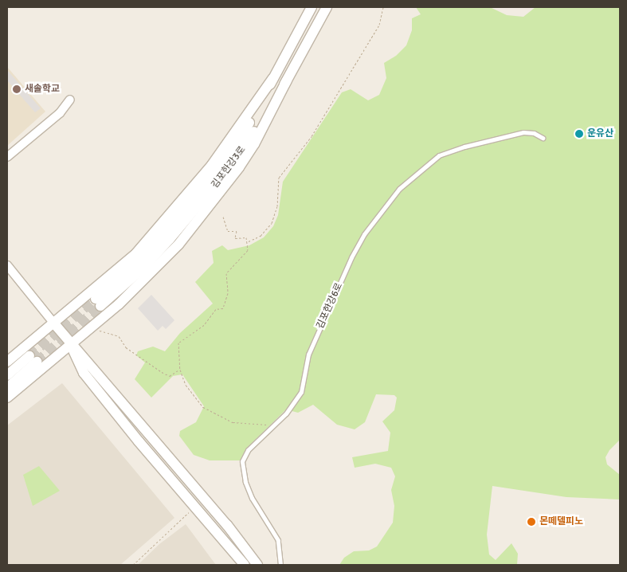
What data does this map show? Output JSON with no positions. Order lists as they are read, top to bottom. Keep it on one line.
{"streets":{"street":["김포한강3로"],"lane":["김포한강6로"]},"places":["새솔학교","운유산","몬떼델피노"]}
